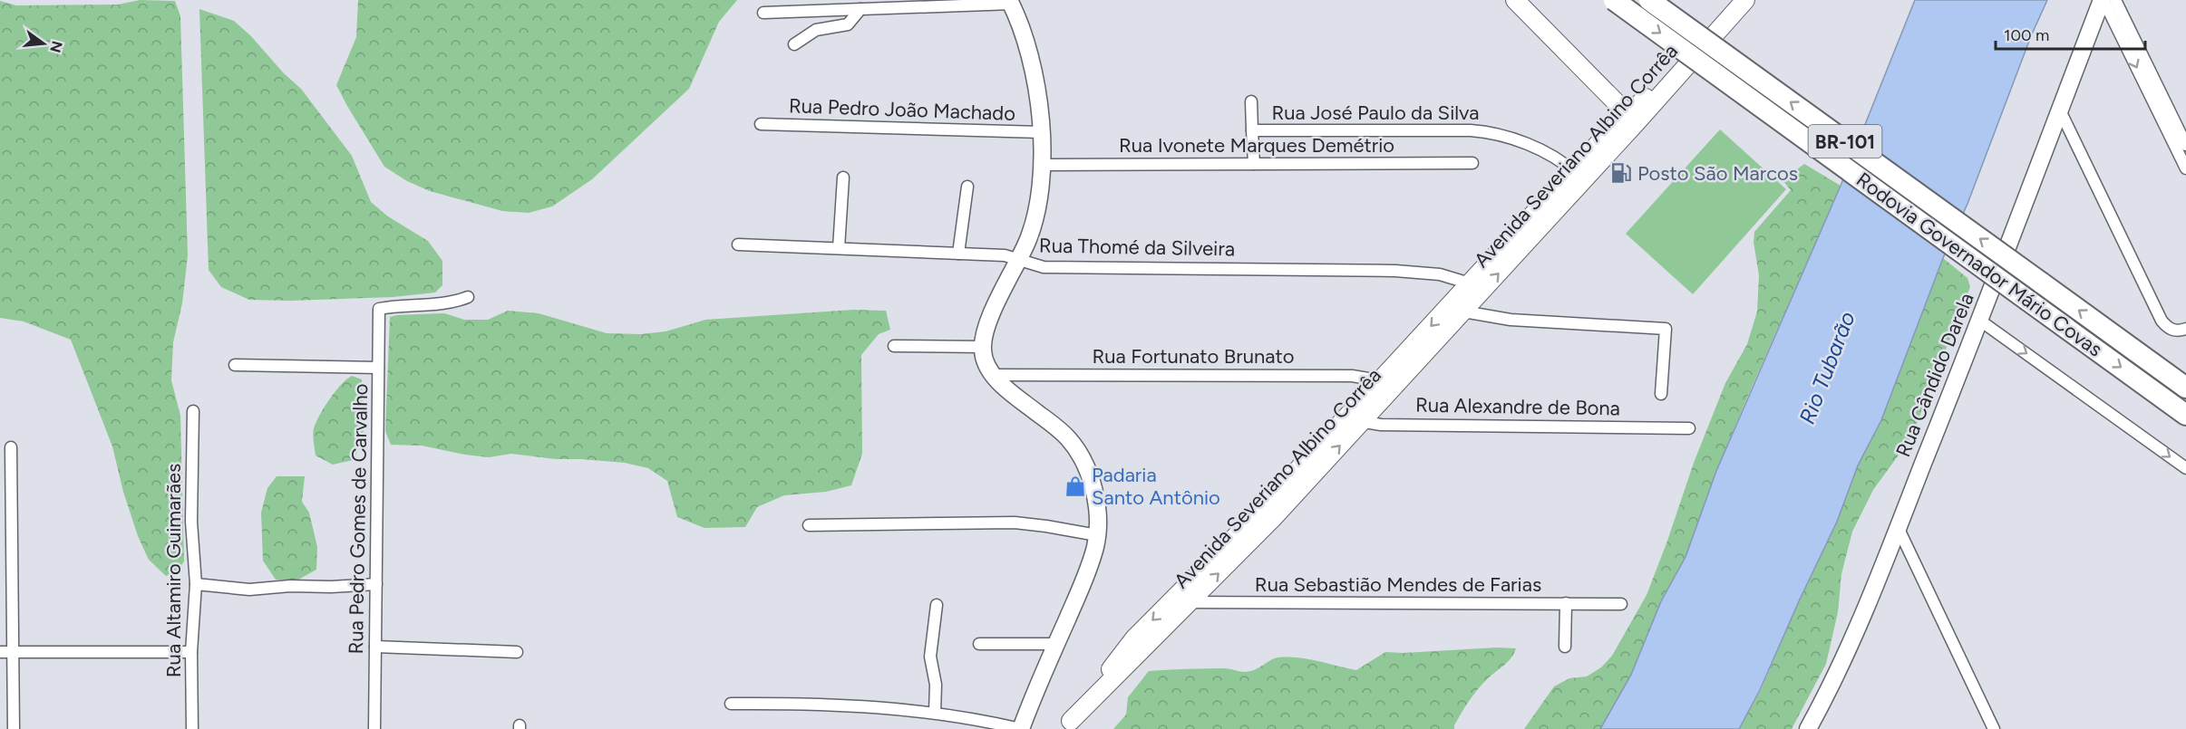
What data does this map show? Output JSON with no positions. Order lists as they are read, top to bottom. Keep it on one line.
{"streets":{"highway":["BR-101","Rodovia Governador Mário Covas"],"main road":["Avenida Severiano Albino Corrêa"],"street":["Rua Pedro João Machado","Rua José Paulo da Silva","Rua Ivonete Marques Demétrio","Rua Thomé da Silveira","Rua Fortunato Brunato","Rua Cândido Darela","Rua Alexandre de Bona","Rua Pedro Gomes de Carvalho","Rua Altamiro Guimarães","Rua Sebastião Mendes de Farias"]},"crossings":[["Rua José Paulo da Silva","Rua Ivonete Marques Demétrio"],["Rua José Paulo da Silva","Avenida Severiano Albino Corrêa"],["Avenida Severiano Albino Corrêa","Rua Thomé da Silveira"],["Avenida Severiano Albino Corrêa","Rua Fortunato Brunato"],["Avenida Severiano Albino Corrêa","Rua Alexandre de Bona"],["Avenida Severiano Albino Corrêa","Rua Sebastião Mendes de Farias"]],"water":["Rio Tubarão"],"places":{"fuel station":["Posto São Marcos"],"shop":["Padaria Santo Antônio"]},"scale_bar":"100 m","north":"right"}
